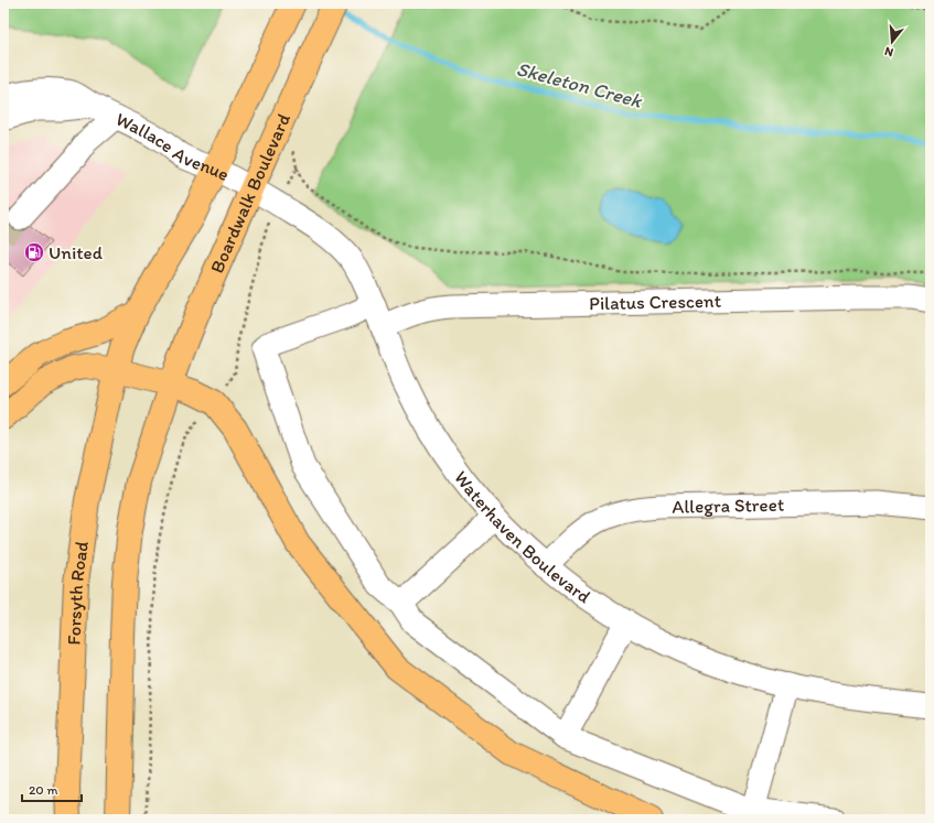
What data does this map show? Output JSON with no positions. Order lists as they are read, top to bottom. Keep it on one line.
{"streets":{"main road":["Boardwalk Boulevard","Forsyth Road"],"street":["Wallace Avenue","Pilatus Crescent","Allegra Street","Waterhaven Boulevard"]},"crossings":[["Wallace Avenue","Boardwalk Boulevard"],["Wallace Avenue","Waterhaven Boulevard"],["Boardwalk Boulevard","Waterhaven Boulevard"],["Boardwalk Boulevard","Forsyth Road"],["Pilatus Crescent","Waterhaven Boulevard"],["Allegra Street","Waterhaven Boulevard"]],"water":["Skeleton Creek"],"places":{"fuel station":["United"]},"scale_bar":"20 m","north":"bottom"}
